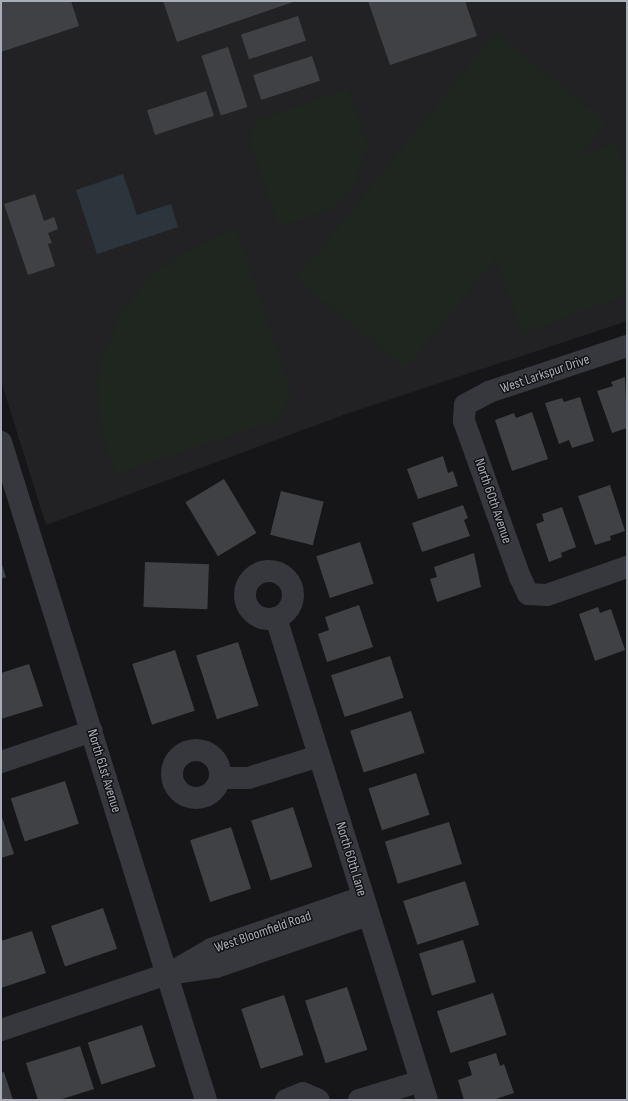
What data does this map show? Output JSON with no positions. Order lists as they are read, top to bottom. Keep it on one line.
{"streets":{"street":["West Larkspur Drive","North 60th Avenue","North 61st Avenue","North 60th Lane","West Bloomfield Road"]},"crossings":[["West Larkspur Drive","North 60th Avenue"],["North 61st Avenue","West Bloomfield Road"],["North 60th Lane","West Bloomfield Road"]]}
